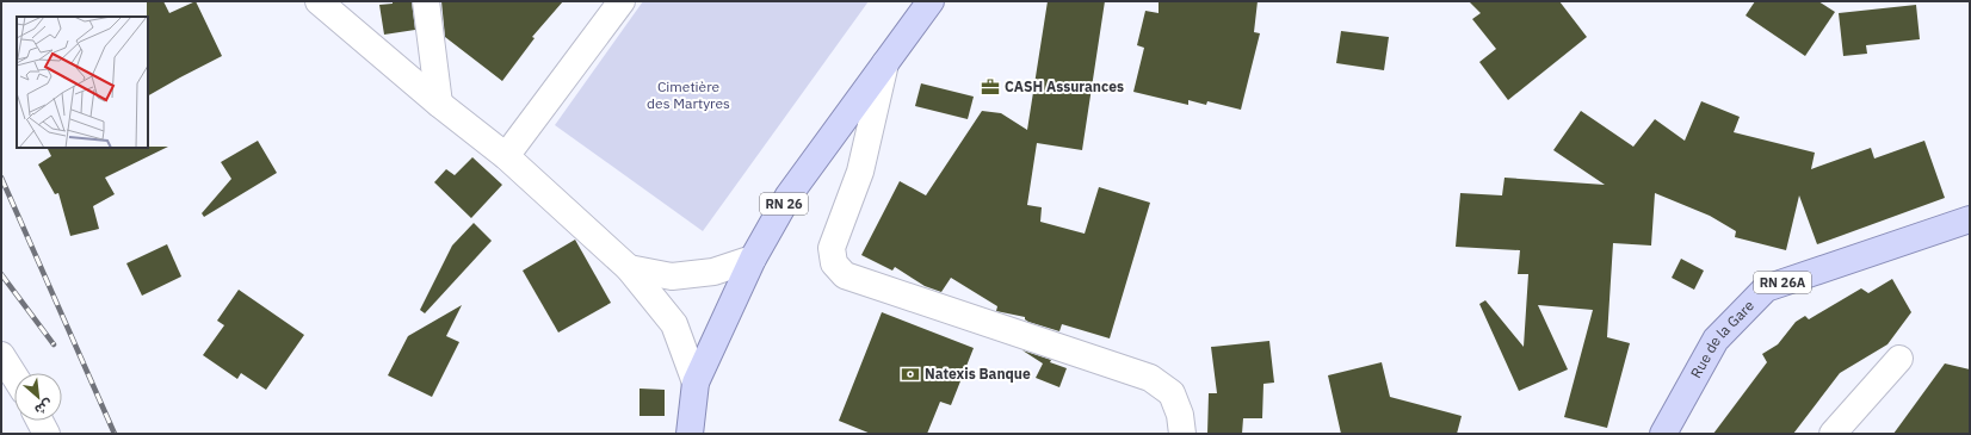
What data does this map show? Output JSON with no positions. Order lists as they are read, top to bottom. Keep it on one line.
{"streets":{"main road":["RN 26","RN 26A","Rue de la Gare"]},"parks":["Cimetière des Martyres"],"places":{"office":["CASH Assurances"],"bank":["Natexis Banque"]},"north":"bottom right"}
